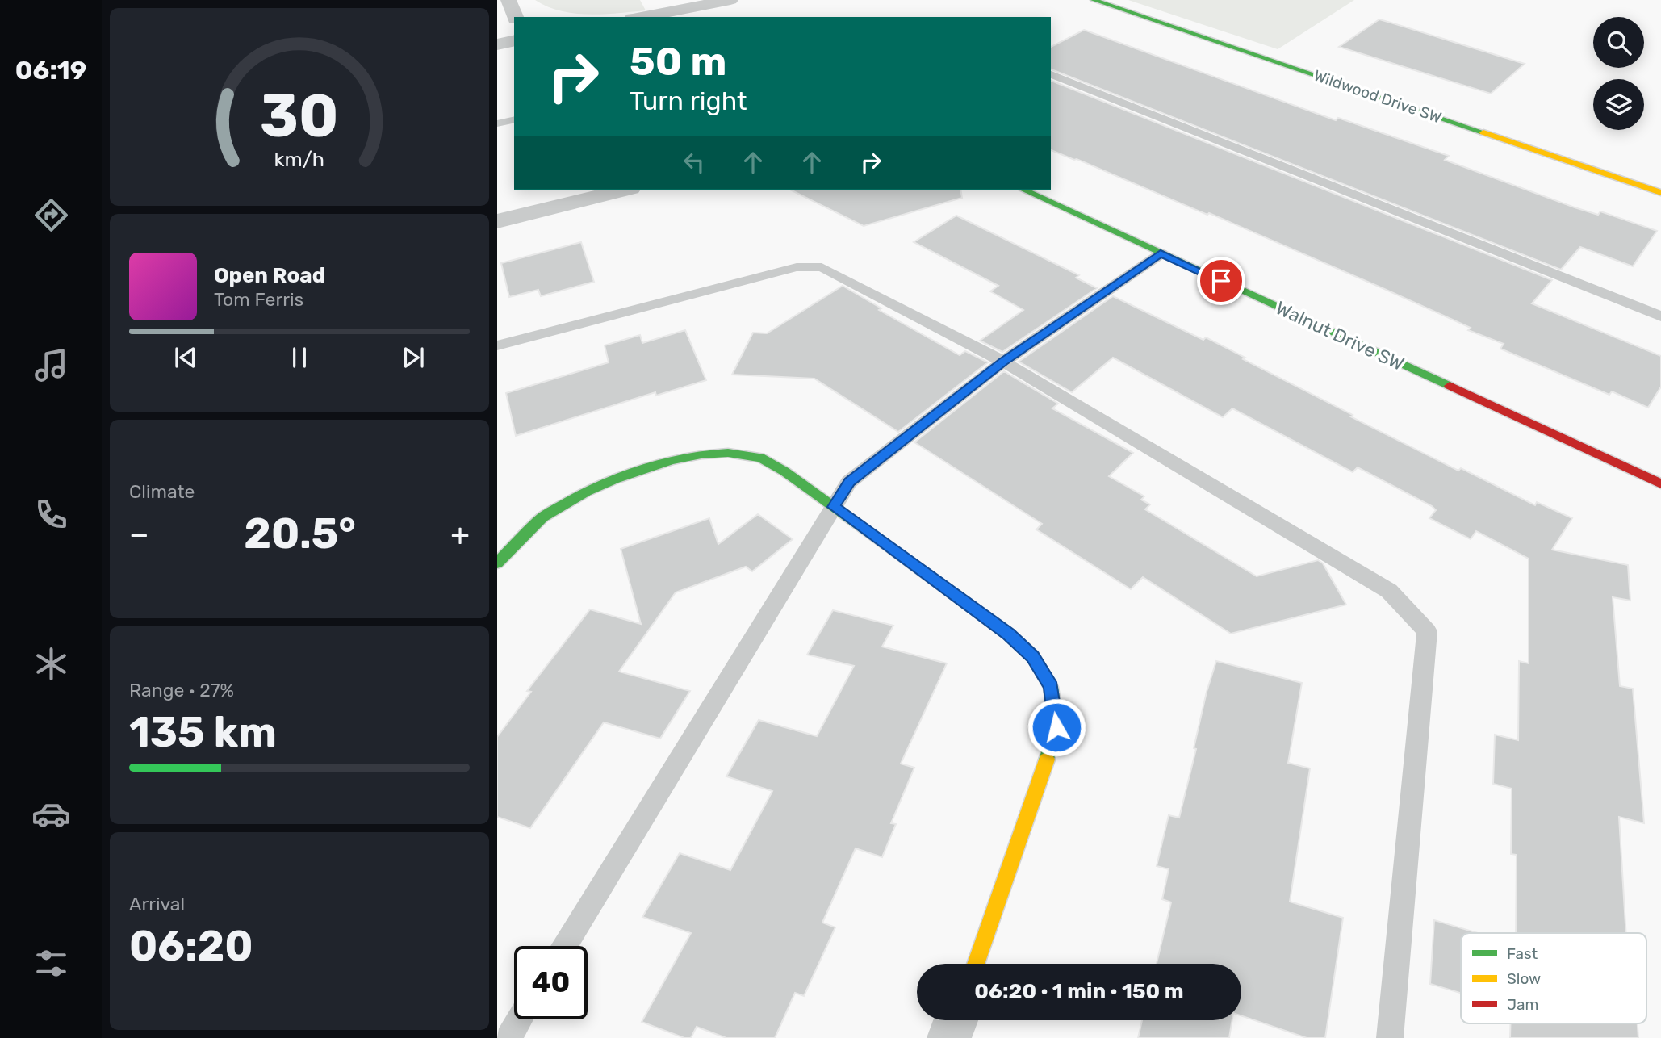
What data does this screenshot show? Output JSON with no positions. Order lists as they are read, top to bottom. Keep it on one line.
{"streets":{"street":["Wildwood Drive SW","Walnut Drive SW"]},"legend":["Fast","Slow","Jam"],"page":{"tabs":"06:19","turn":["50 m","Turn right"],"song":["Open Road","Tom Ferris"],"tile":["Climate",["Range · 27%","135 km"],["Arrival","06:20"]],"heat":["−","20.5°","+"],"limit":"40","trip":"06:20 · 1 min · 150 m","gauge":["30","km/h"]}}
